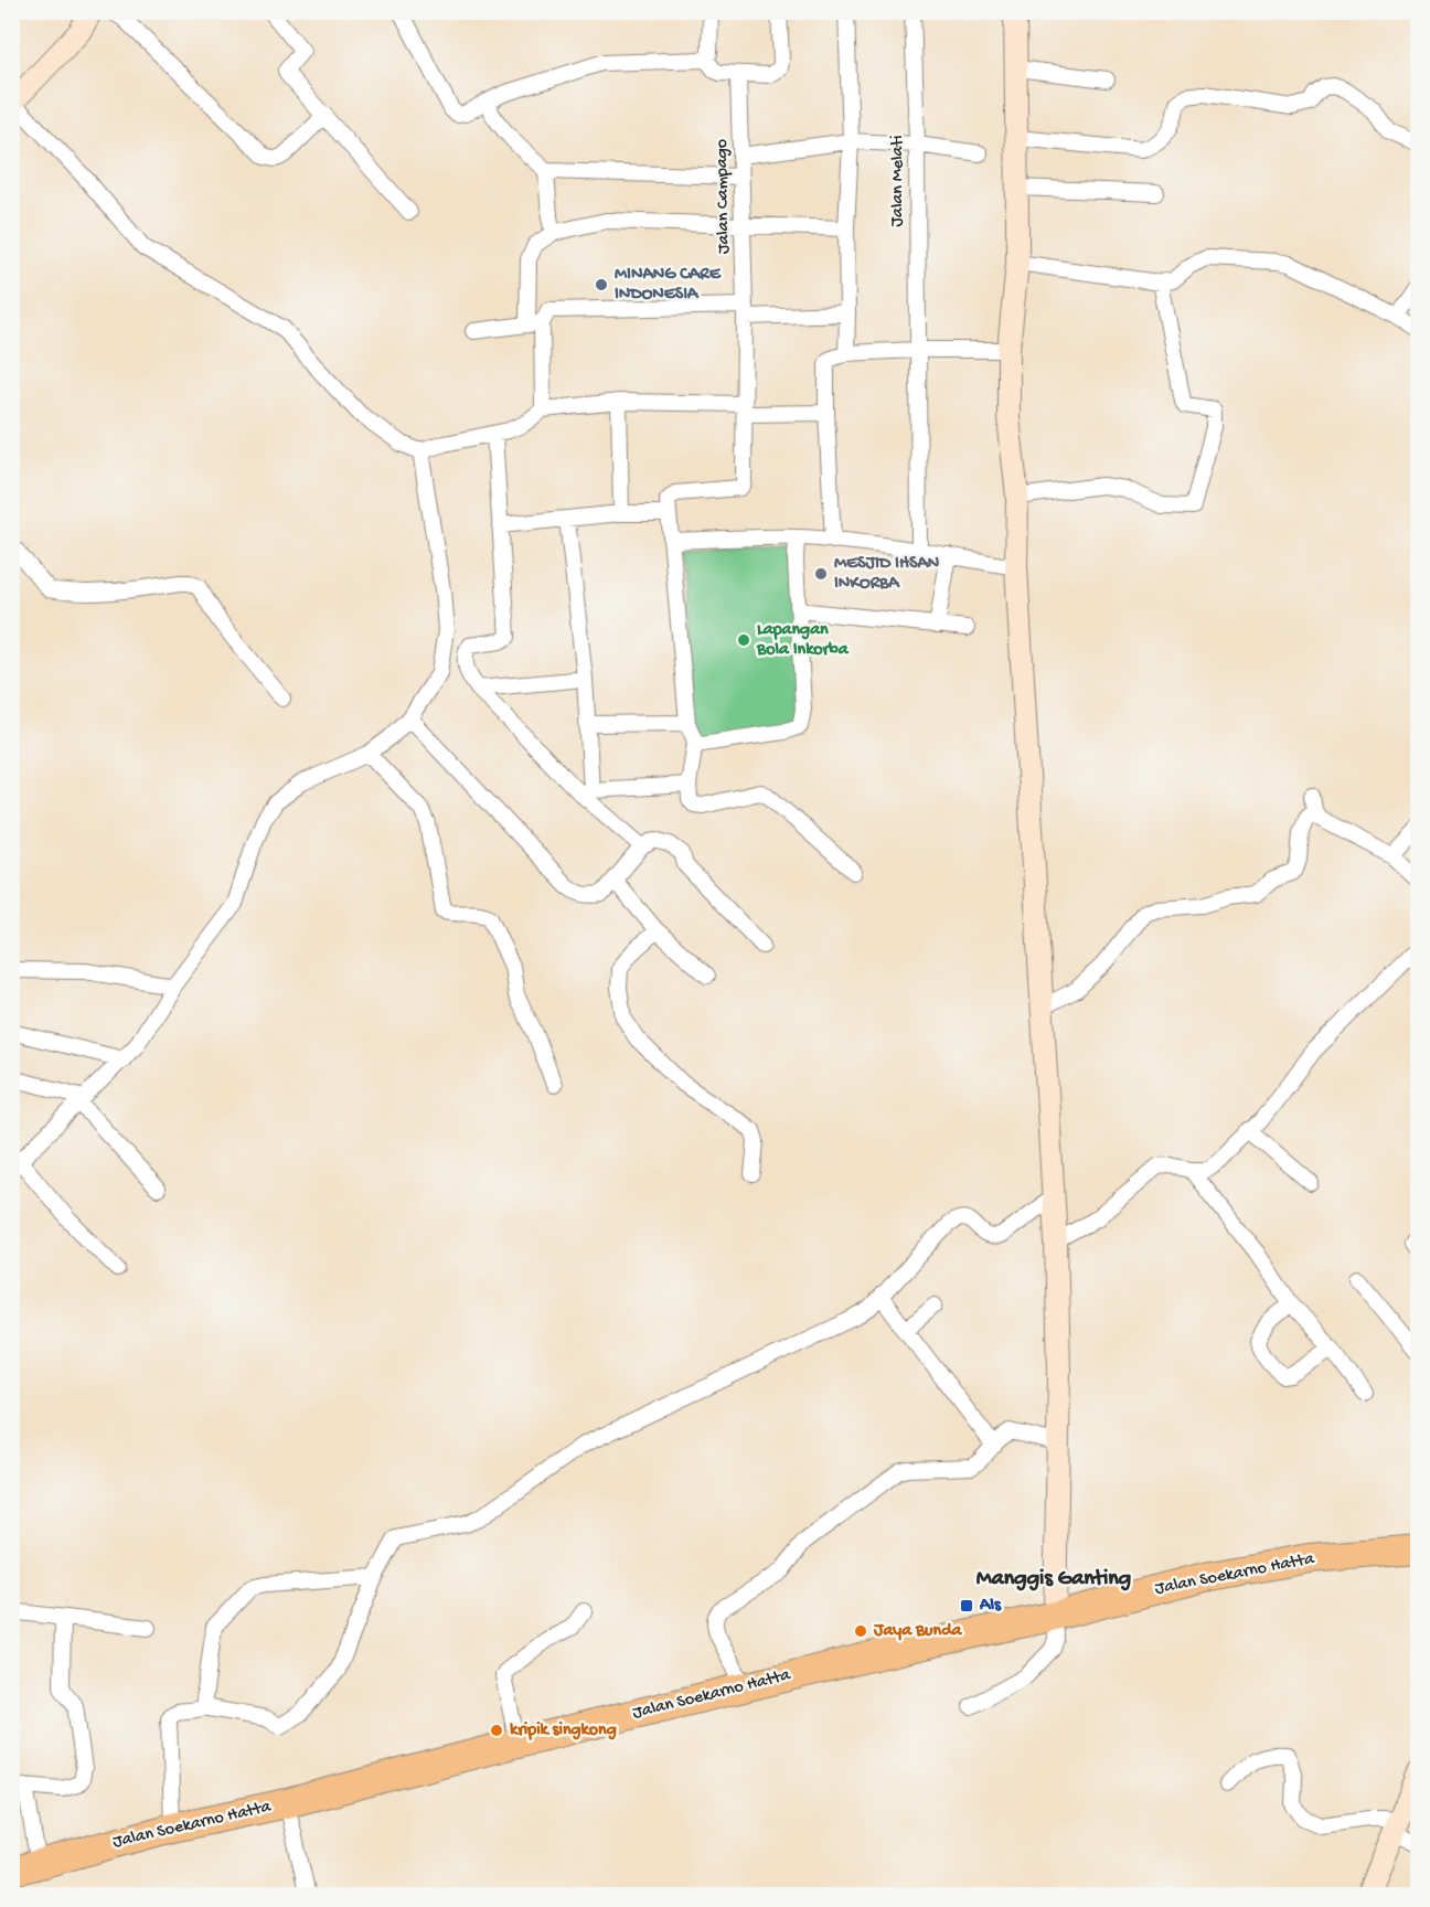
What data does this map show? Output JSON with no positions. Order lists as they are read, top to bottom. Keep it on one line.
{"streets":{"highway":["Jalan Soekarno Hatta"],"street":["Jalan Melati","Jalan Campago"]},"districts":["Manggis Ganting"],"places":{"other":["MINANG CARE INDONESIA","MESJID IHSAN INKORBA","Lapangan Bola Inkorba","Jaya Bunda","kripik singkong"],"transit":["Als"]}}
